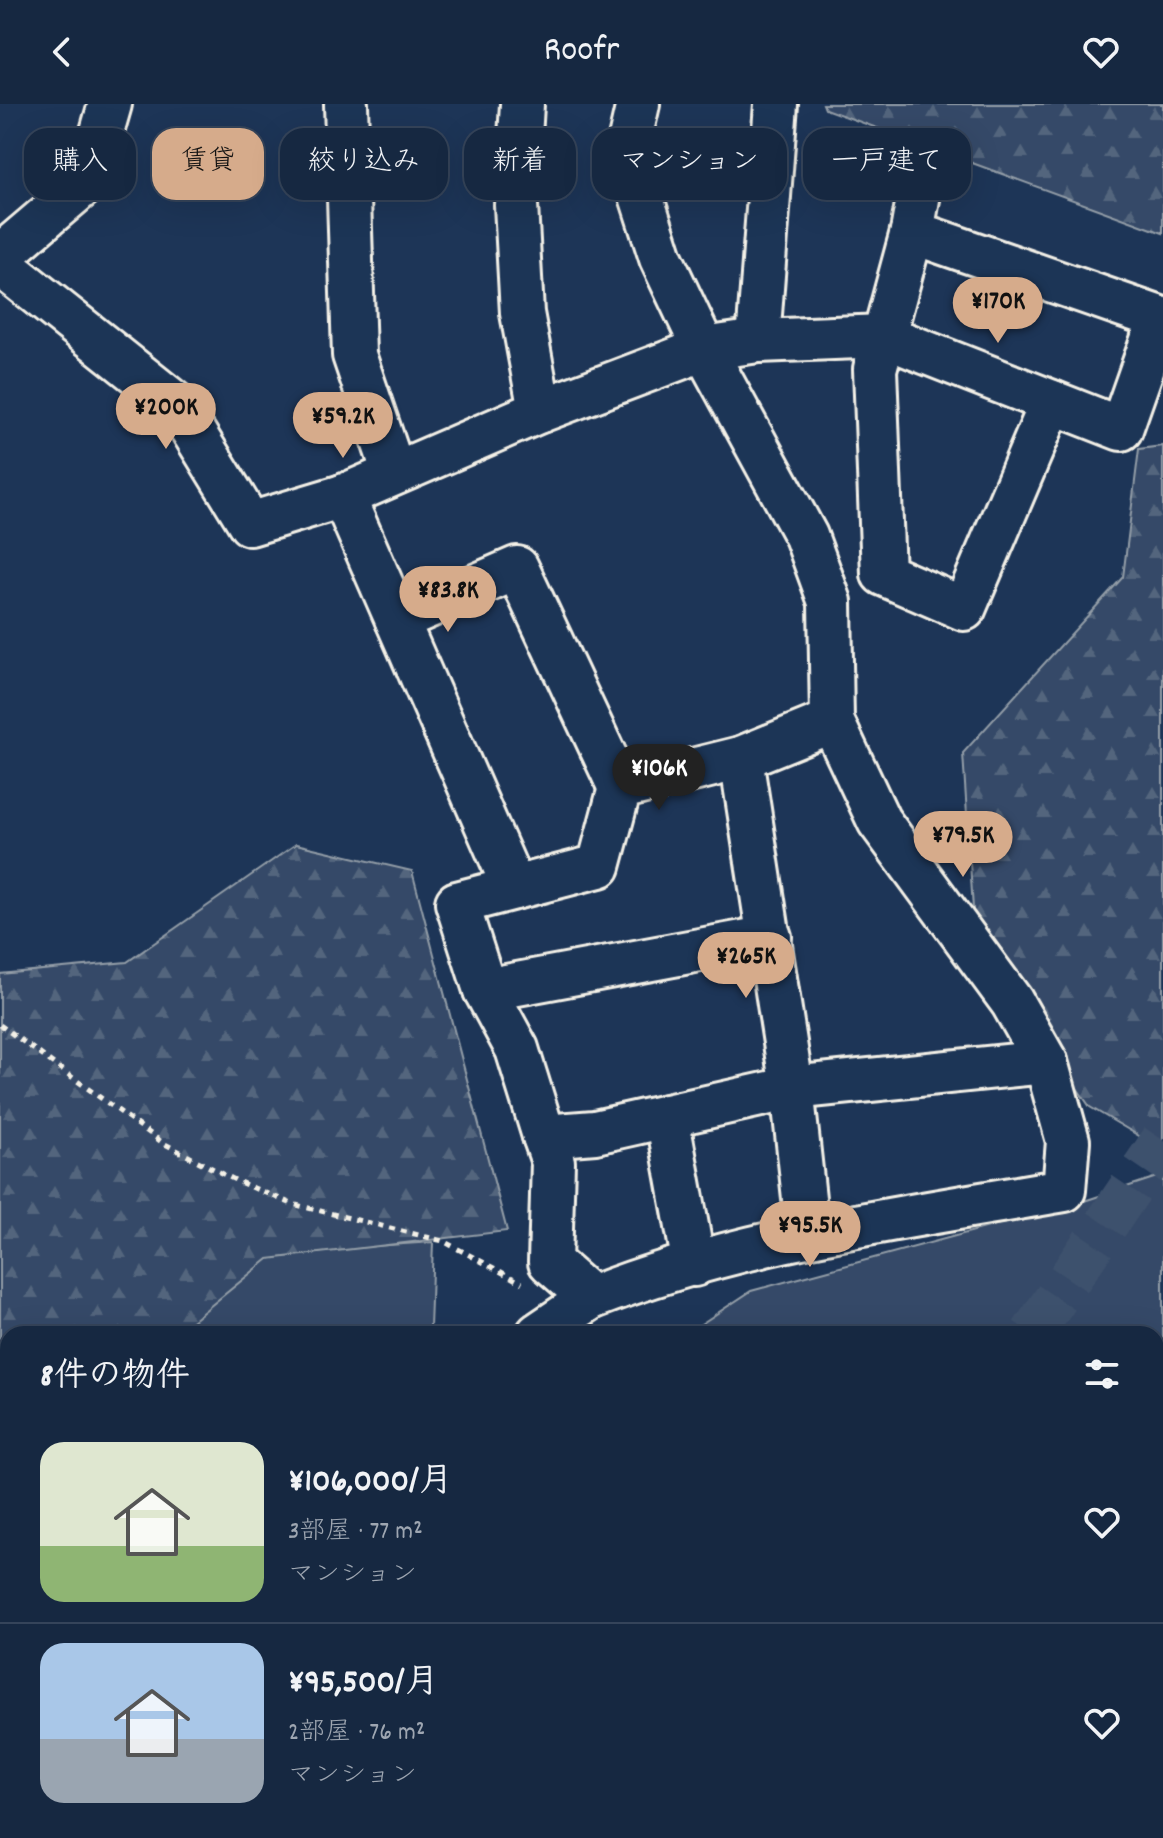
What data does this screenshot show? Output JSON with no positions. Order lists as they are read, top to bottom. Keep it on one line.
{"page":{"header":"Roofr","chip":["購入","賃貸","絞り込み","新着","マンション","一戸建て"],"price":["¥170K","¥200K","¥59.2K","¥83.8K","¥106K","¥79.5K","¥265K","¥95.5K"],"heading":"8件の物件","list":[{"name":"¥106,000/月","note":"3部屋 · 77 m² · マンション"},{"name":"¥95,500/月","note":"2部屋 · 76 m² · マンション"}]}}
